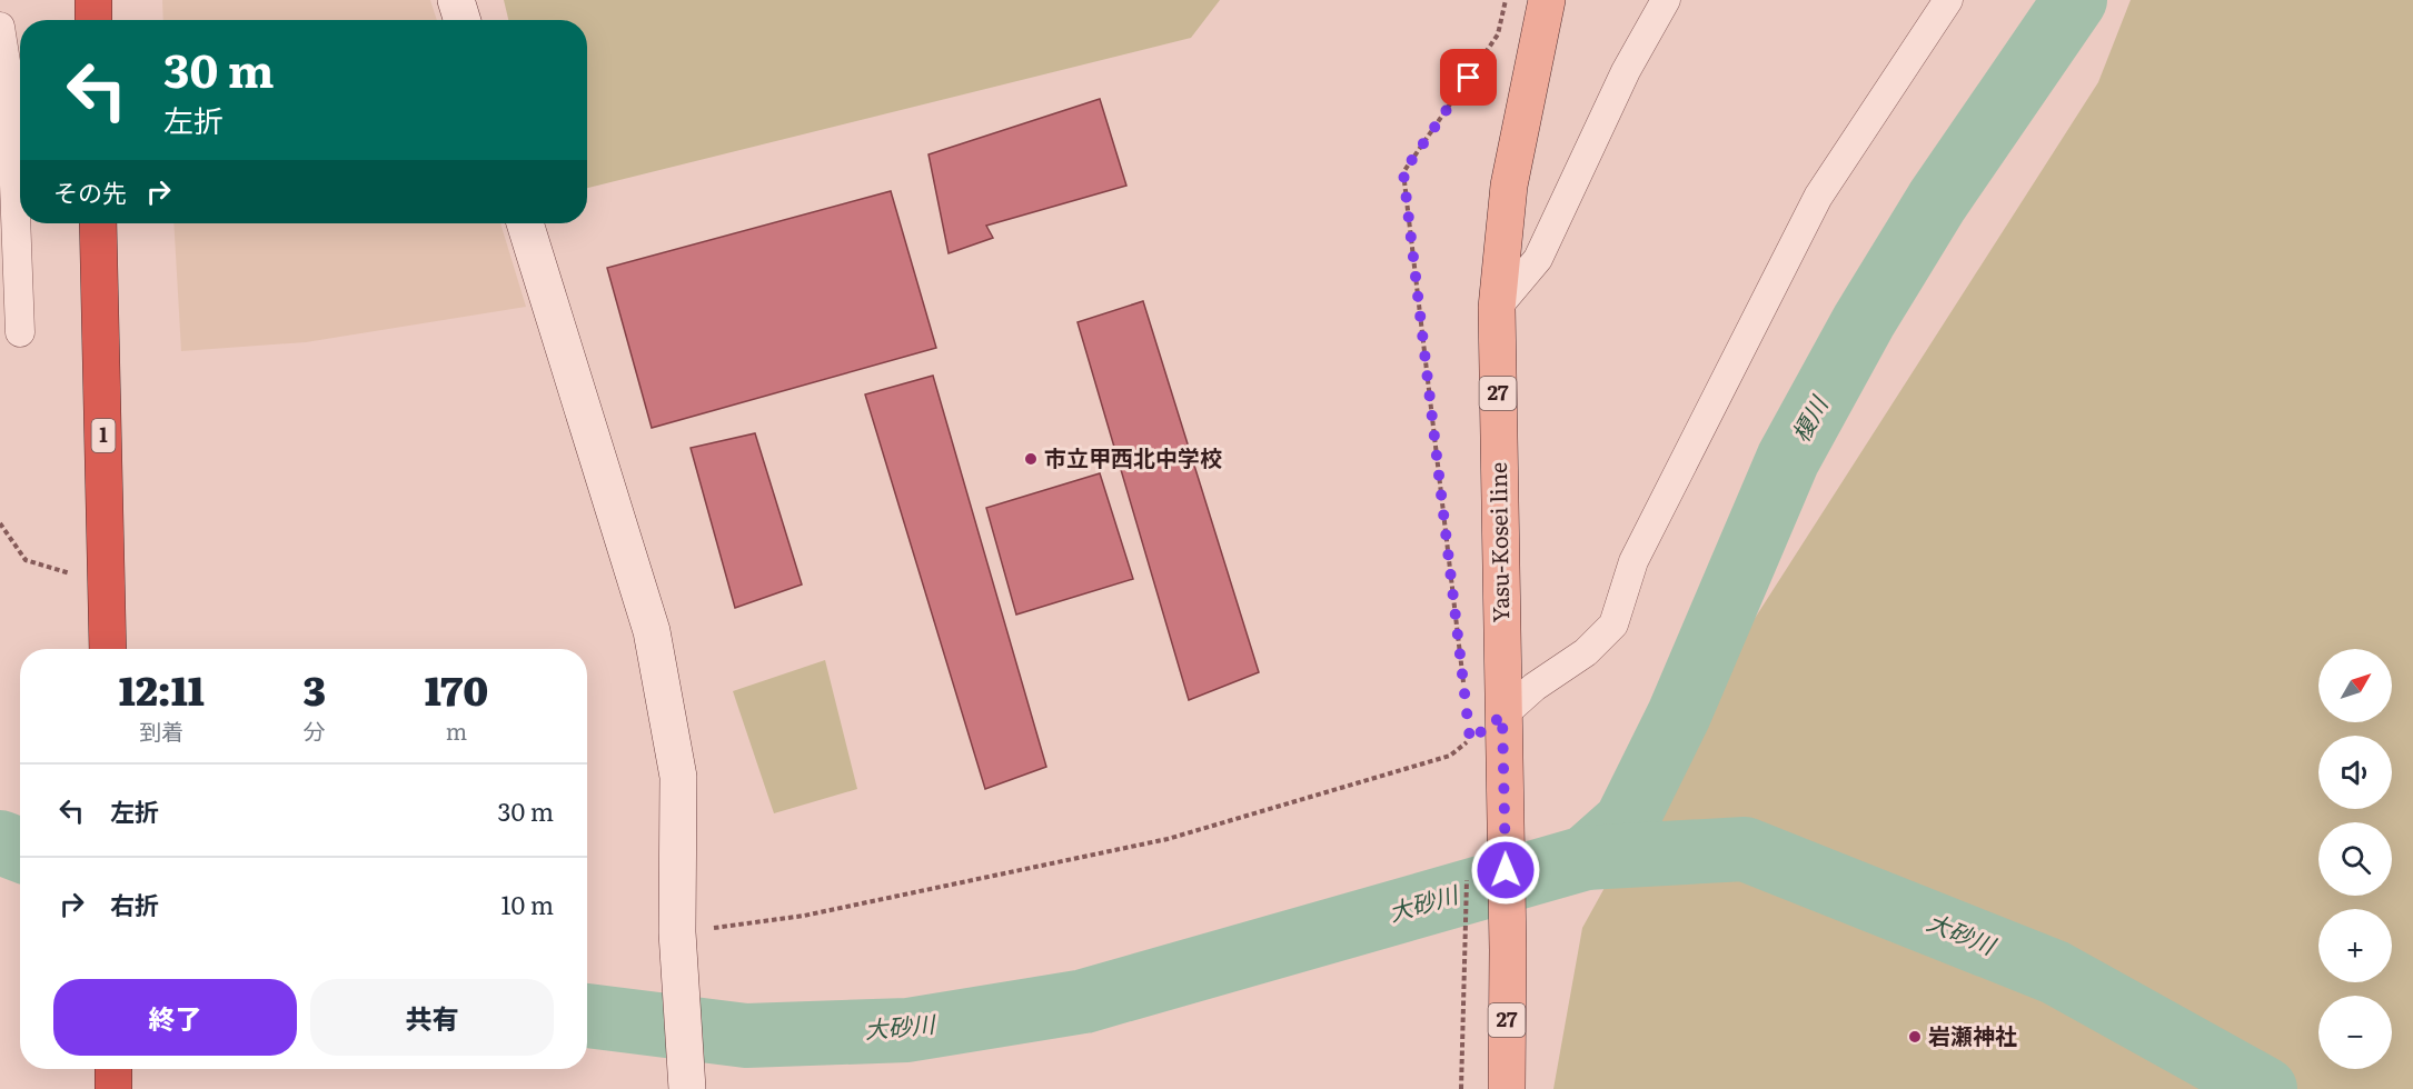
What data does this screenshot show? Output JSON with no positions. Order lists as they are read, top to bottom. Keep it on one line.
{"streets":{"highway":["1"],"main road":["27","Yasu-Kosei line"]},"water":["榎川","大砂川"],"places":["市立甲西北中学校","岩瀬神社"],"north":"top right","page":{"turn":["30 m","左折"],"then":"その先","map_buttons":["+","−"],"eta":["12:11","到着","3","分","170","m"],"list":[{"name":"左折","value":"30 m"},{"name":"右折","value":"10 m"}],"buttons":["終了","共有"]}}
